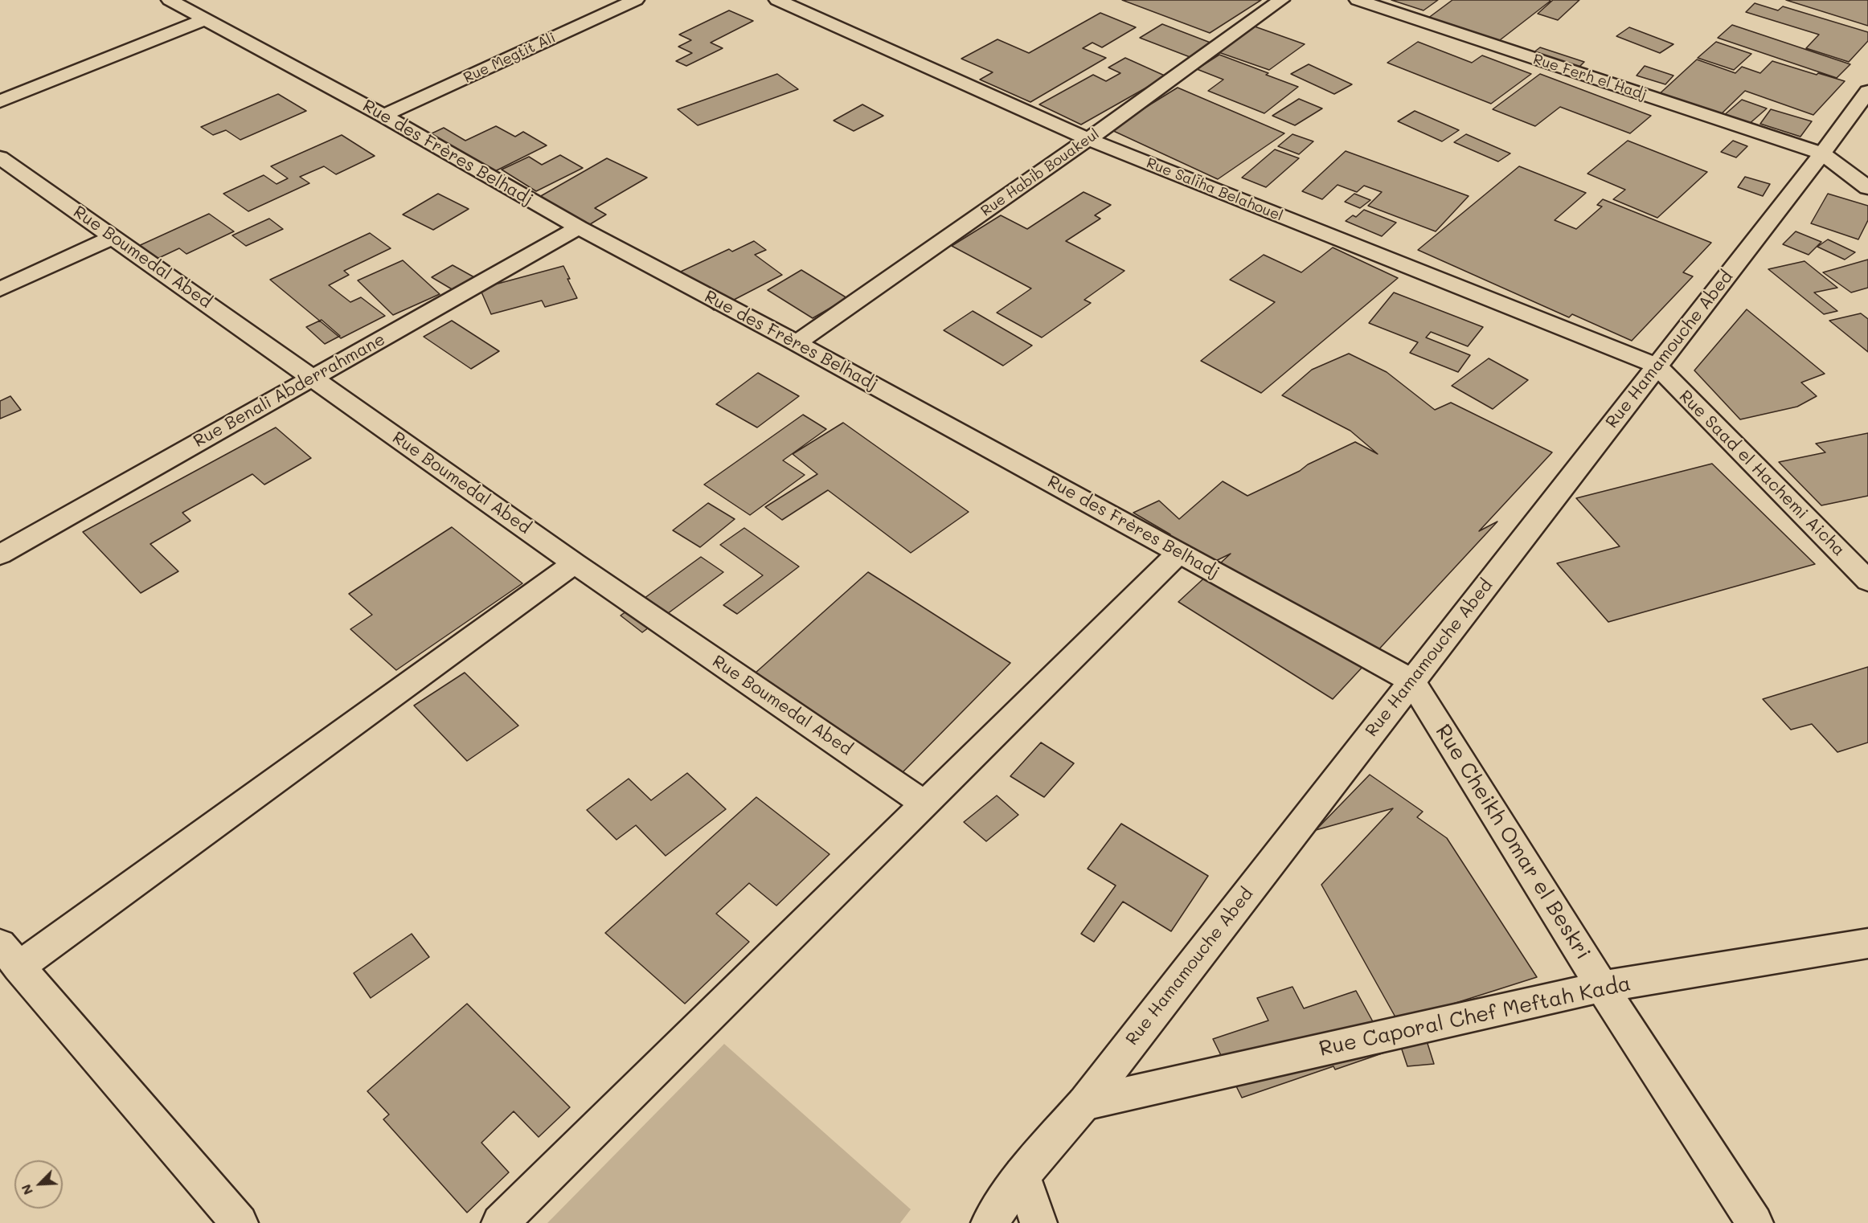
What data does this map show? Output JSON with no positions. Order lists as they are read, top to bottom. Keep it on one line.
{"streets":{"street":["Rue Megtit Ali","Rue Ferh el Hadj","Rue des Frères Belhadj","Rue Habib Bouakeul","Rue Saliha Belahouel","Rue Boumedal Abed","Rue Hamamouche Abed","Rue Benali Abderrahmane","Rue Saad el Hachemi Aicha","Rue Cheikh Omar el Beskri","Rue Caporal Chef Meftah Kada"]},"crossings":[["Rue Megtit Ali","Rue des Frères Belhadj"],["Rue Ferh el Hadj","Rue Hamamouche Abed"],["Rue des Frères Belhadj","Rue Habib Bouakeul"],["Rue des Frères Belhadj","Rue Hamamouche Abed"],["Rue des Frères Belhadj","Rue Benali Abderrahmane"],["Rue des Frères Belhadj","Rue Cheikh Omar el Beskri"],["Rue Habib Bouakeul","Rue Saliha Belahouel"],["Rue Saliha Belahouel","Rue Hamamouche Abed"],["Rue Saliha Belahouel","Rue Saad el Hachemi Aicha"],["Rue Boumedal Abed","Rue Benali Abderrahmane"],["Rue Hamamouche Abed","Rue Saad el Hachemi Aicha"],["Rue Hamamouche Abed","Rue Cheikh Omar el Beskri"],["Rue Hamamouche Abed","Rue Caporal Chef Meftah Kada"],["Rue Cheikh Omar el Beskri","Rue Caporal Chef Meftah Kada"]],"north":"bottom left"}
